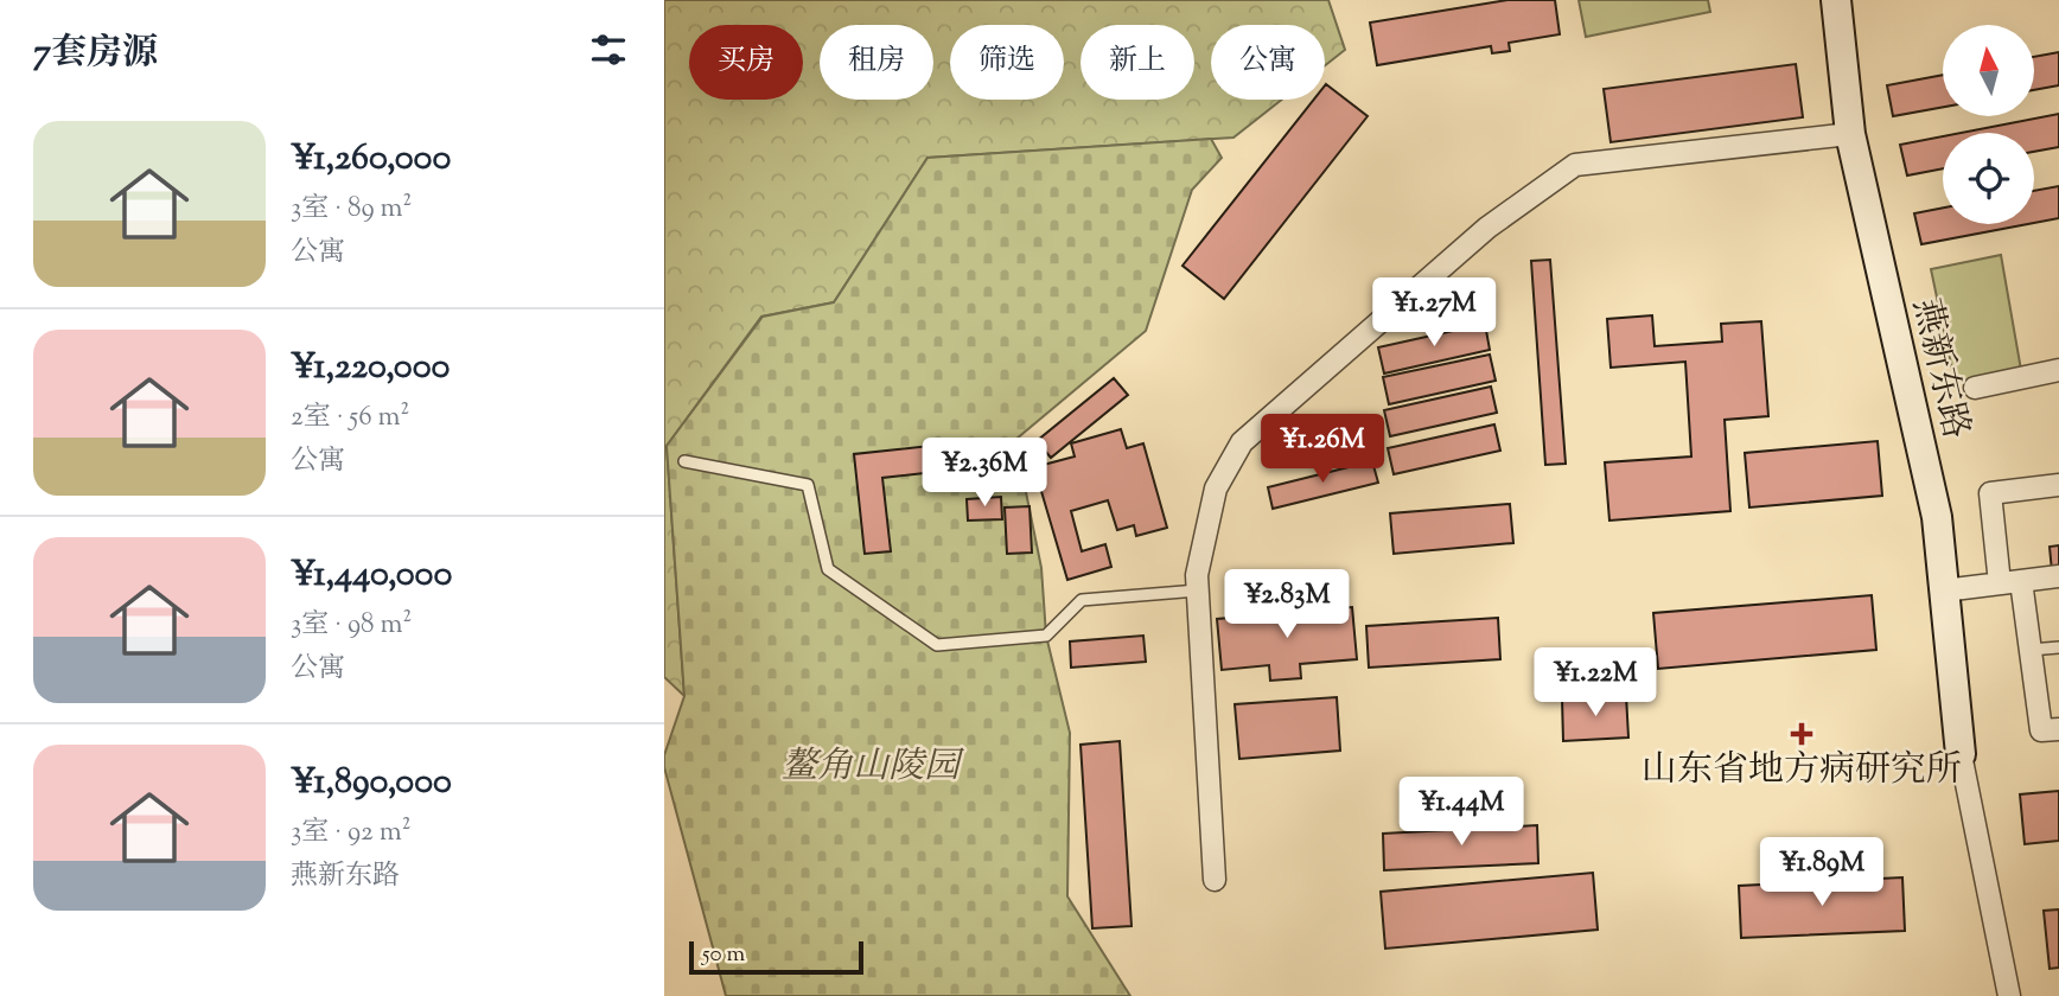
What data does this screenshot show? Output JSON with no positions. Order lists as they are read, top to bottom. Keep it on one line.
{"streets":{"street":["燕新东路"]},"parks":["鳌角山陵园"],"places":{"health":["山东省地方病研究所"]},"scale_bar":"50 m","north":"top","page":{"heading":"7套房源","chip":["买房","租房","筛选","新上","公寓"],"list":[{"name":"¥1,260,000","note":"3室 · 89 m² · 公寓"},{"name":"¥1,220,000","note":"2室 · 56 m² · 公寓"},{"name":"¥1,440,000","note":"3室 · 98 m² · 公寓"},{"name":"¥1,890,000","note":"3室 · 92 m² · 燕新东路"}],"price":["¥1.27M","¥1.26M","¥2.36M","¥2.83M","¥1.22M","¥1.44M","¥1.89M"],"scale":"50 m"}}
